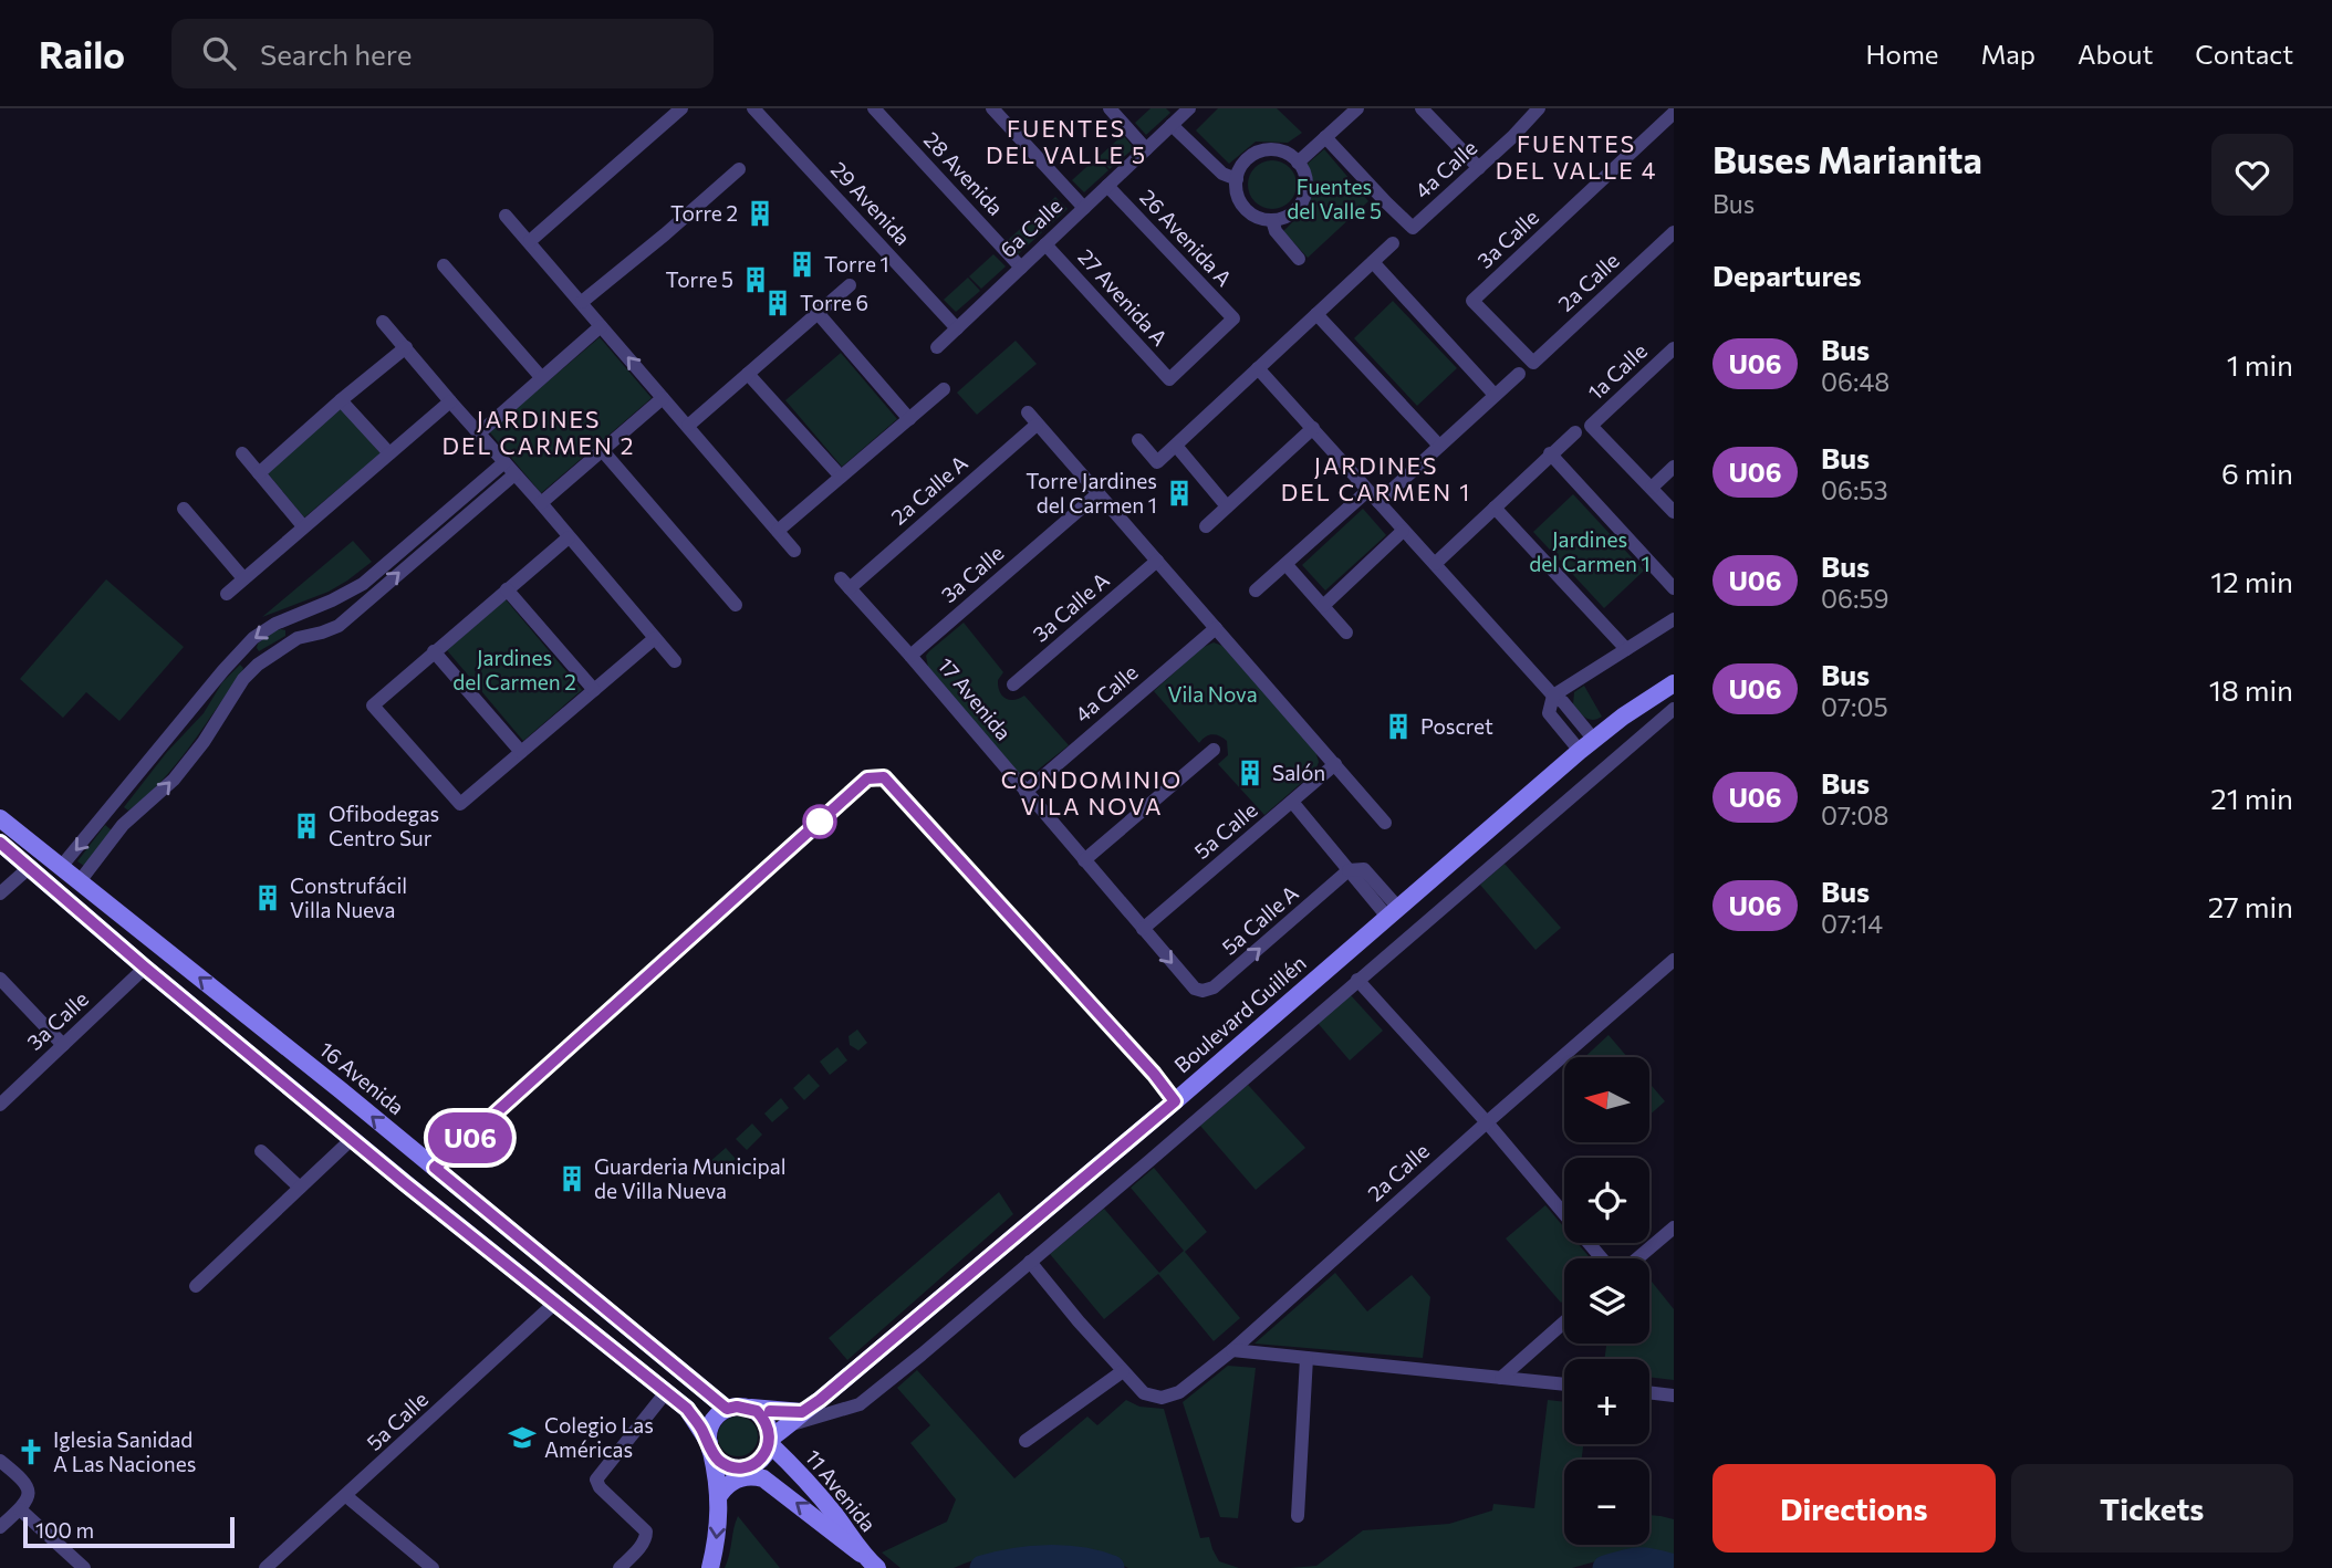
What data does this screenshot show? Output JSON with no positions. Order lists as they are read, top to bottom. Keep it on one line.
{"streets":{"main road":["Boulevard Guillén","16 Avenida","11 Avenida"],"street":["4a Calle","28 Avenida","29 Avenida","6a Calle","26 Avenida A","3a Calle","2a Calle","27 Avenida A","1a Calle","2a Calle A","3a Calle A","17 Avenida","5a Calle","5a Calle A"]},"crossings":[["4a Calle","17 Avenida"],["28 Avenida","6a Calle"],["29 Avenida","6a Calle"],["6a Calle","26 Avenida A"],["6a Calle","27 Avenida A"],["26 Avenida A","27 Avenida A"],["3a Calle","2a Calle"],["3a Calle","17 Avenida"],["2a Calle A","17 Avenida"],["17 Avenida","5a Calle"],["17 Avenida","5a Calle A"],["Boulevard Guillén","16 Avenida"],["Boulevard Guillén","11 Avenida"],["16 Avenida","11 Avenida"]],"districts":["FUENTES DEL VALLE 5","FUENTES DEL VALLE 4","JARDINES DEL CARMEN 2","JARDINES DEL CARMEN 1","CONDOMINIO VILA NOVA"],"parks":["Fuentes del Valle 5","Jardines del Carmen 1","Jardines del Carmen 2","Vila Nova"],"places":{"building":["Torre 2","Torre 1","Torre 5","Torre 6","Torre Jardines del Carmen 1","Poscret","Salón","Ofibodegas Centro Sur","Construfácil Villa Nueva","Guarderia Municipal de Villa Nueva"],"school or university":["Colegio Las Américas"],"church":["Iglesia Sanidad A Las Naciones"]},"lines":["bus line U06"],"scale_bar":"100 m","north":"left","page":{"header":"Railo","search":"Search here","nav":["Home","Map","About","Contact"],"on_map":"U06","heading":[["Buses Marianita","Bus"],"Departures"],"list":[{"mark":"U06","name":"Bus","note":"06:48","value":"1 min"},{"mark":"U06","name":"Bus","note":"06:53","value":"6 min"},{"mark":"U06","name":"Bus","note":"06:59","value":"12 min"},{"mark":"U06","name":"Bus","note":"07:05","value":"18 min"},{"mark":"U06","name":"Bus","note":"07:08","value":"21 min"},{"mark":"U06","name":"Bus","note":"07:14","value":"27 min"}],"map_buttons":["+","−"],"buttons":["Directions","Tickets"],"scale":"100 m"}}
